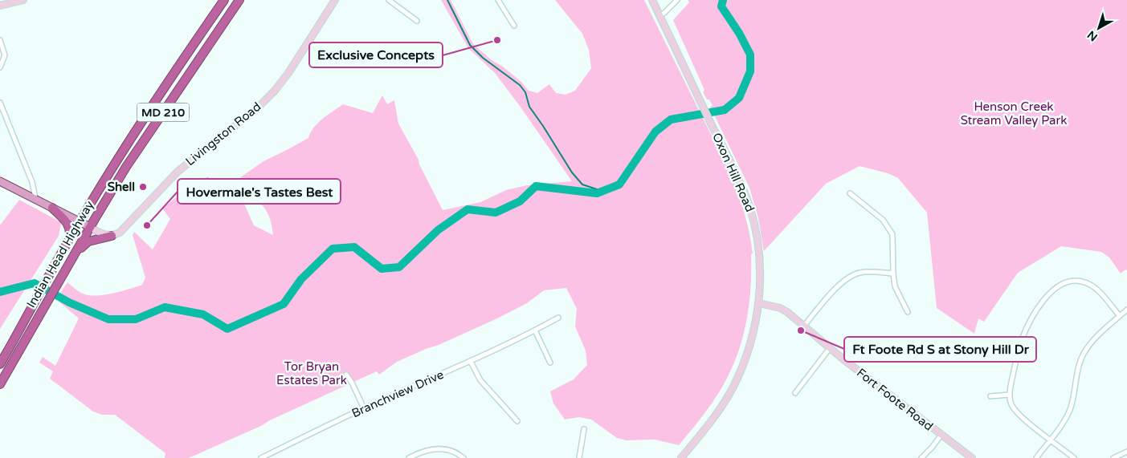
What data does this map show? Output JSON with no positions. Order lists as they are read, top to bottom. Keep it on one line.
{"streets":{"highway":["MD 210","Indian Head Highway"],"main road":["Livingston Road","Oxon Hill Road","Fort Foote Road"],"street":["Branchview Drive"]},"crossings":[["Oxon Hill Road","Fort Foote Road"]],"parks":["Henson Creek Stream Valley Park","Tor Bryan Estates Park"],"places":["Exclusive Concepts","Shell","Hovermale's Tastes Best","Ft Foote Rd S at Stony Hill Dr"],"north":"bottom left"}
